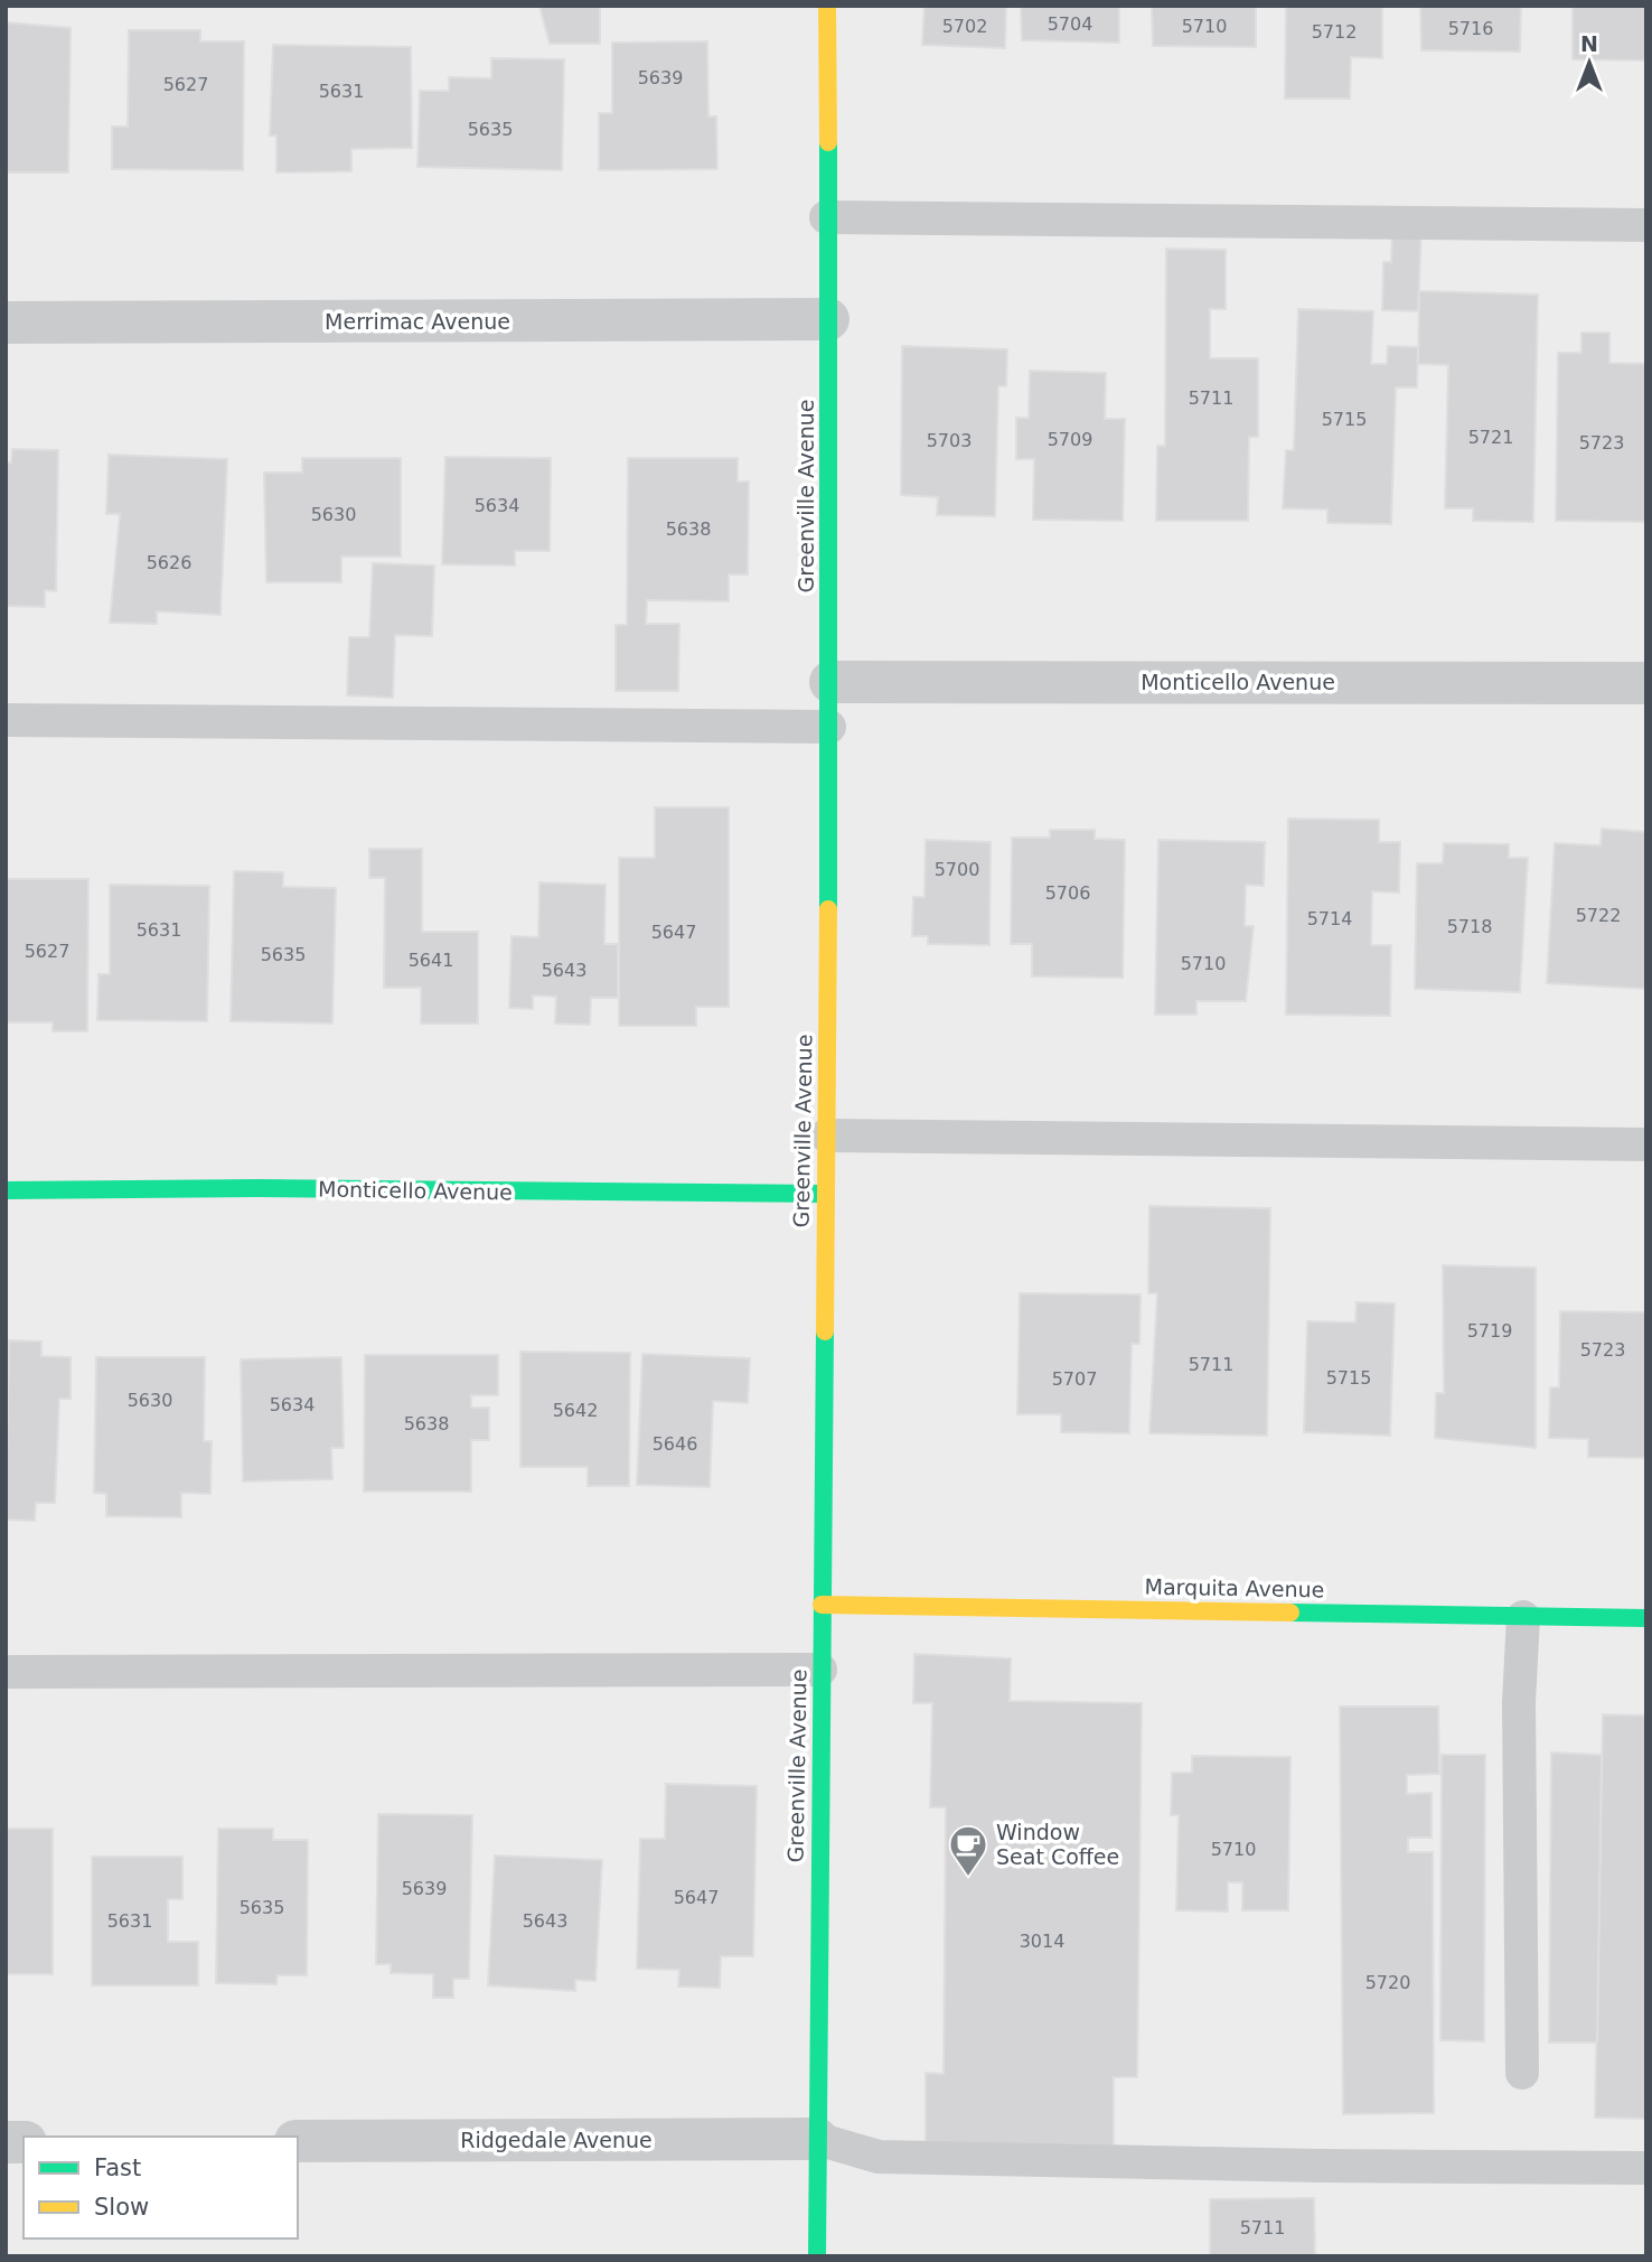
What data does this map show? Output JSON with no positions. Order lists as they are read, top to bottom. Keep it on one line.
{"streets":{"main road":["Greenville Avenue","Monticello Avenue","Marquita Avenue"],"street":["Merrimac Avenue","Ridgedale Avenue"]},"crossings":[["Merrimac Avenue","Greenville Avenue"],["Greenville Avenue","Monticello Avenue"],["Greenville Avenue","Marquita Avenue"],["Greenville Avenue","Ridgedale Avenue"]],"places":{"cafe":["Window Seat Coffee"]},"house_numbers":["5704","5702","5710","5716","5712","5639","5627","5631","5635","5711","5715","5721","5709","5703","5723","5634","5630","5638","5626","5700","5706","5722","5714","5718","5631","5647","5627","5635","5641","5710","5643","5719","5723","5711","5715","5707","5630","5634","5642","5638","5646","5710","5639","5647","5635","5631","5643","3014","5720","5711"],"legend":["Fast","Slow"],"north":"top"}
